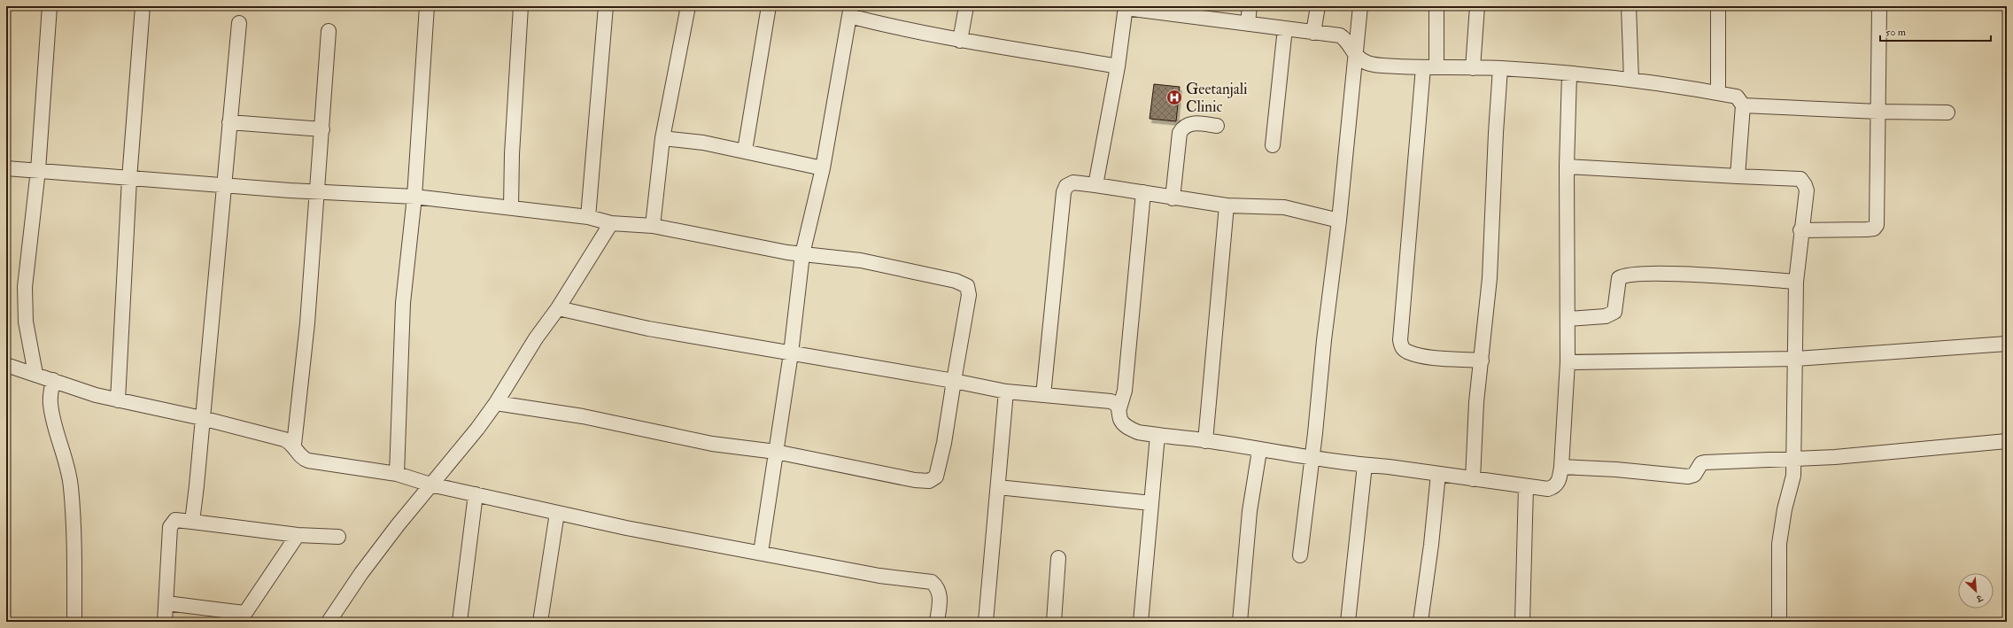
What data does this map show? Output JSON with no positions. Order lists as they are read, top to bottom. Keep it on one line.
{"places":{"hospital":["Geetanjali Clinic"]},"scale_bar":"50 m","north":"bottom right"}
